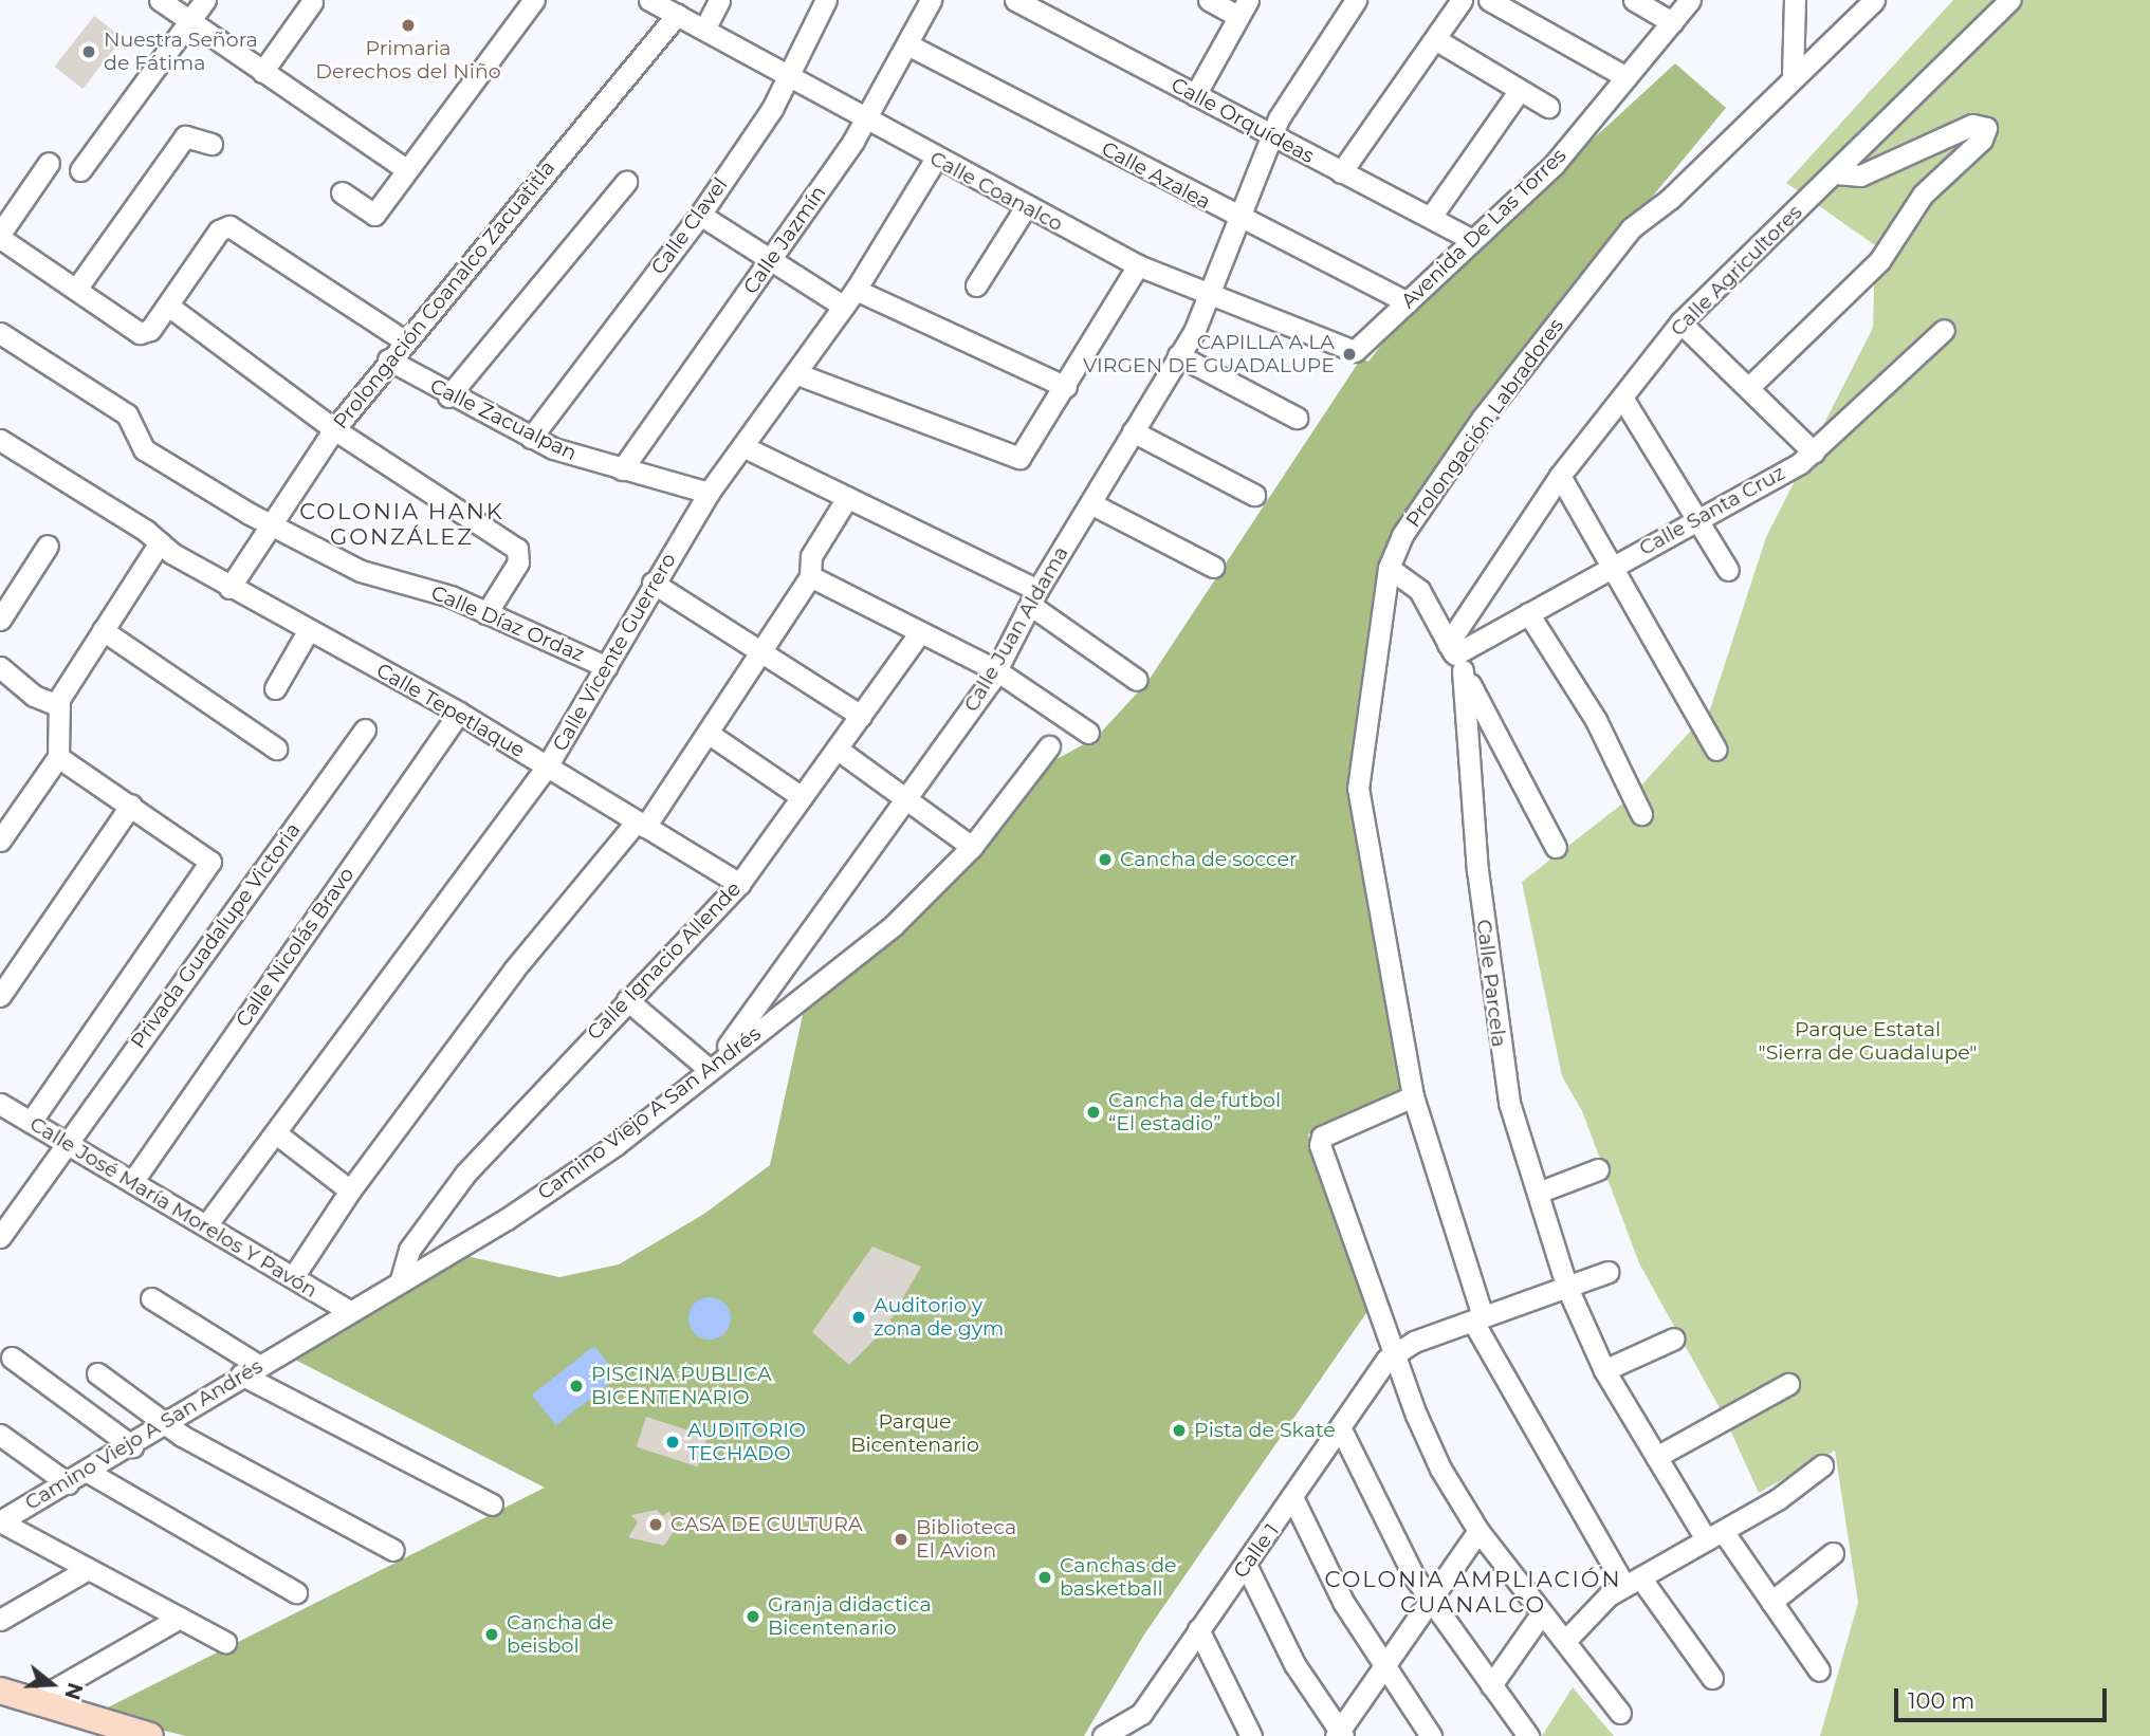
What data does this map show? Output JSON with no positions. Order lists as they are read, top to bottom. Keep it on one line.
{"streets":{"street":["Calle Orquídeas","Calle Azalea","Calle Coanalco","Calle Clavel","Avenida De Las Torres","Calle Jazmín","Calle Agricultores","Prolongación Coanalco Zacuatitla","Calle Zacualpan","Prolongación Labradores","Calle Santa Cruz","Calle Díaz Ordaz","Calle Juan Aldama","Calle Vicente Guerrero","Calle Tepetlaque","Privada Guadalupe Victoria","Calle Nicolás Bravo","Calle Ignacio Allende","Calle Parcela","Camino Viejo A San Andrés","Calle José María Morelos Y Pavón","Calle 1"]},"crossings":[["Calle Orquídeas","Avenida De Las Torres"],["Calle Orquídeas","Calle Juan Aldama"],["Calle Azalea","Avenida De Las Torres"],["Calle Azalea","Calle Jazmín"],["Calle Azalea","Calle Juan Aldama"],["Calle Coanalco","Calle Clavel"],["Calle Coanalco","Avenida De Las Torres"],["Calle Coanalco","Calle Jazmín"],["Calle Coanalco","Prolongación Coanalco Zacuatitla"],["Calle Coanalco","Calle Juan Aldama"],["Calle Coanalco","Calle Vicente Guerrero"],["Calle Clavel","Calle Zacualpan"],["Calle Jazmín","Calle Zacualpan"],["Calle Agricultores","Calle Santa Cruz"],["Calle Agricultores","Calle Parcela"],["Prolongación Coanalco Zacuatitla","Calle Zacualpan"],["Prolongación Coanalco Zacuatitla","Calle Díaz Ordaz"],["Prolongación Coanalco Zacuatitla","Calle Tepetlaque"],["Calle Zacualpan","Calle Vicente Guerrero"],["Calle Santa Cruz","Calle Parcela"],["Calle Díaz Ordaz","Calle Vicente Guerrero"],["Calle Juan Aldama","Camino Viejo A San Andrés"],["Calle Vicente Guerrero","Calle Tepetlaque"],["Calle Vicente Guerrero","Calle José María Morelos Y Pavón"],["Calle Tepetlaque","Calle Nicolás Bravo"],["Calle Tepetlaque","Calle Ignacio Allende"],["Privada Guadalupe Victoria","Calle José María Morelos Y Pavón"],["Calle Nicolás Bravo","Calle José María Morelos Y Pavón"],["Calle Ignacio Allende","Camino Viejo A San Andrés"],["Camino Viejo A San Andrés","Calle José María Morelos Y Pavón"]],"districts":["COLONIA HANK GONZÁLEZ","COLONIA AMPLIACIÓN CUANALCO"],"parks":["Parque Estatal \"Sierra de Guadalupe\"","Parque Bicentenario"],"places":["Primaria Derechos del Niño","Nuestra Señora de Fátima","CAPILLA A LA VIRGEN DE GUADALUPE","Cancha de soccer","Cancha de futbol “El estadio”","Auditorio y zona de gym","PISCINA PUBLICA BICENTENARIO","Pista de Skate","AUDITORIO TECHADO","CASA DE CULTURA","Biblioteca El Avion","Canchas de basketball","Granja didactica Bicentenario","Cancha de beisbol"],"scale_bar":"100 m","north":"right"}
